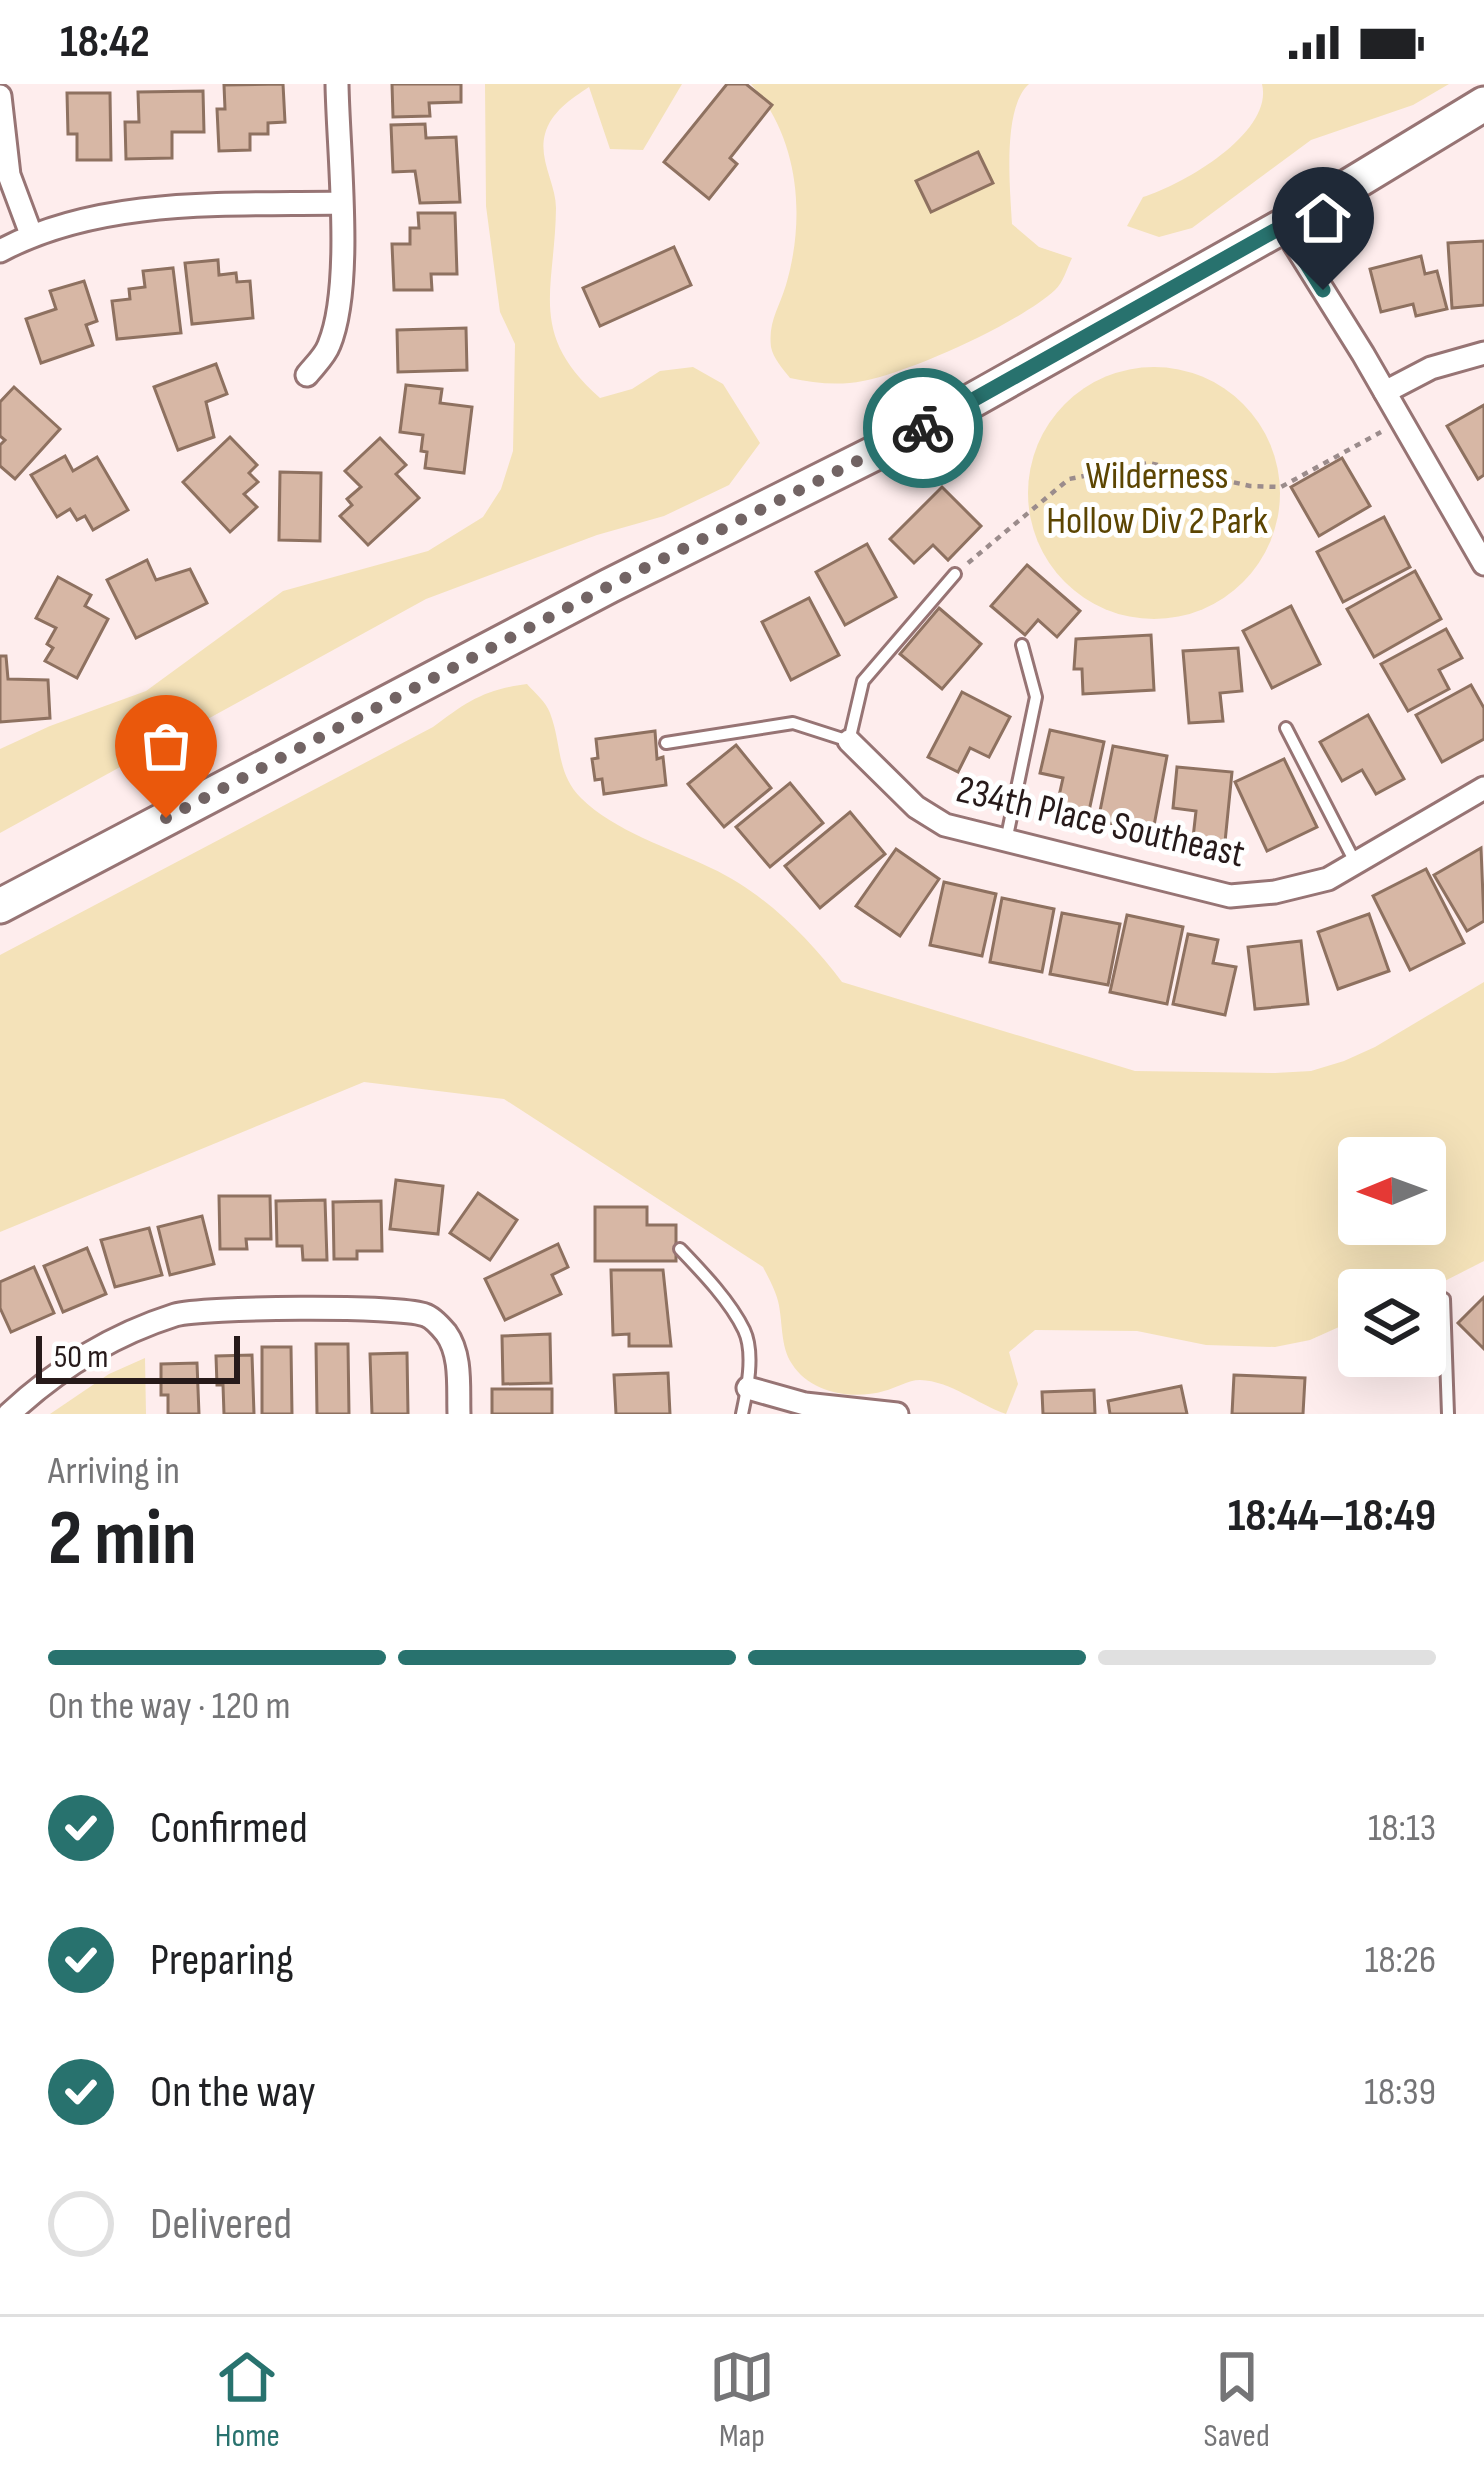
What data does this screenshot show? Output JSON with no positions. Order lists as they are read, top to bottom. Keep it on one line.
{"streets":{"street":["234th Place Southeast"]},"parks":["Wilderness Hollow Div 2 Park"],"scale_bar":"50 m","north":"left","page":{"status":"18:42","scale":"50 m","heading":["2 min","Arriving in","18:44–18:49"],"bar":"On the way · 120 m","list":[["Confirmed","18:13"],["Preparing","18:26"],["On the way","18:39"],"Delivered"],"tabs":["Home","Map","Saved"]}}
